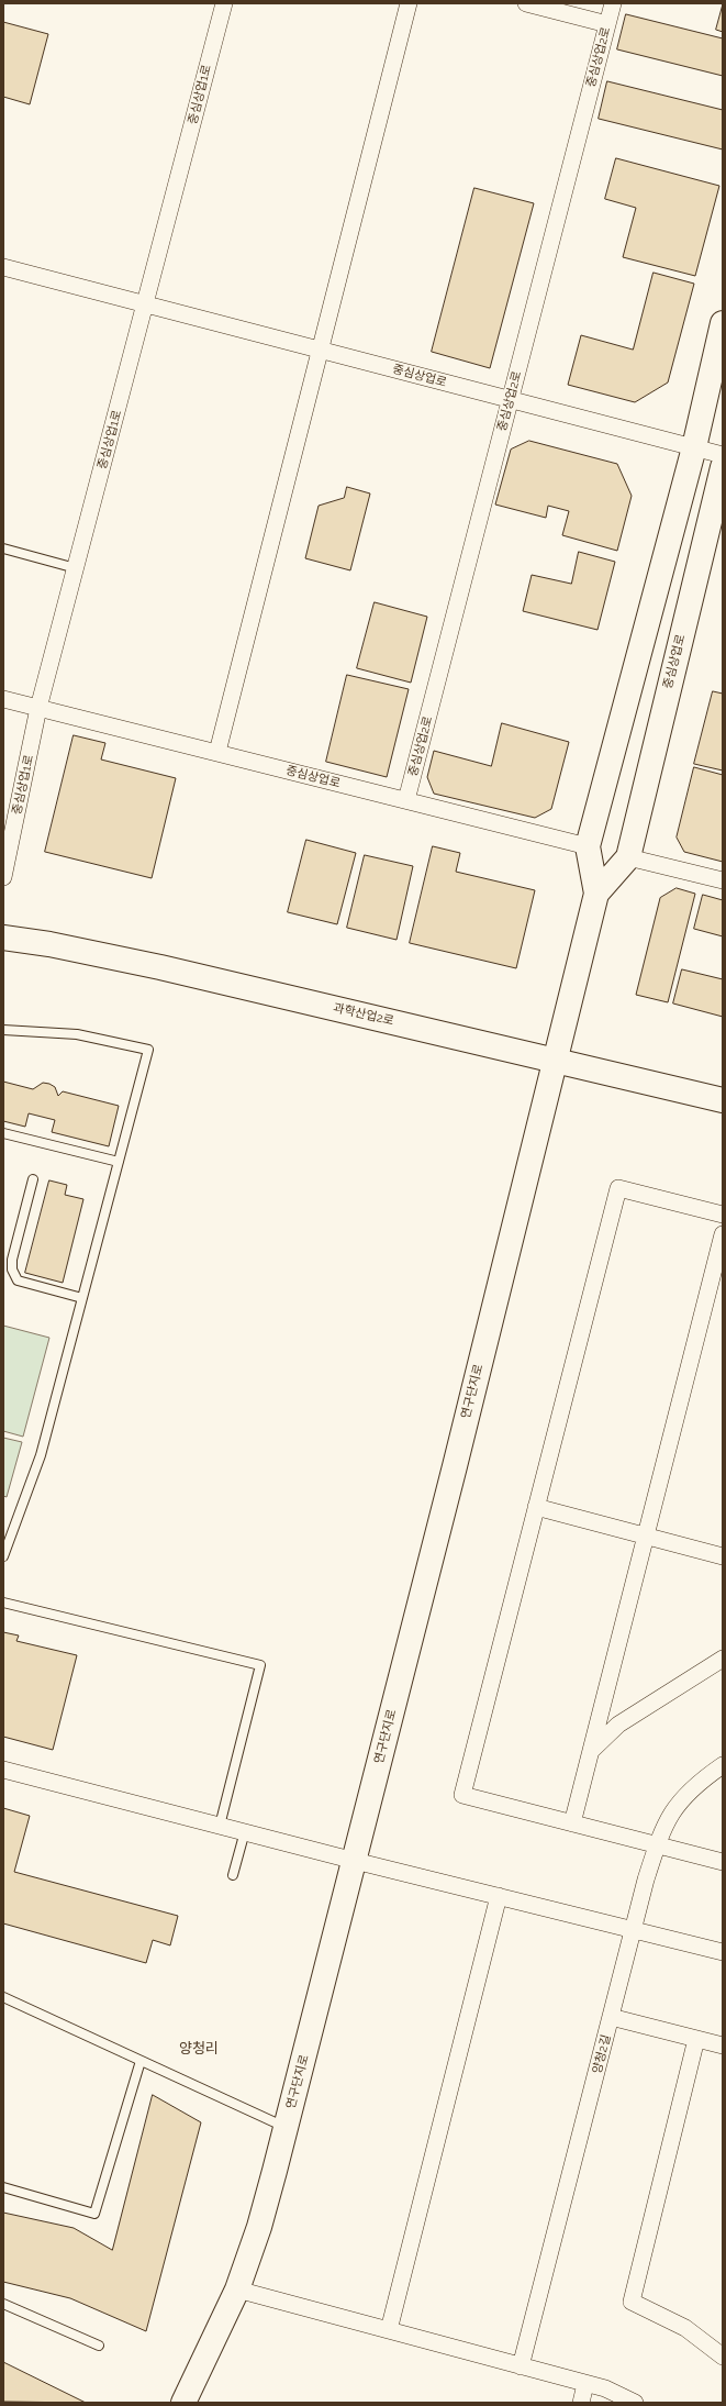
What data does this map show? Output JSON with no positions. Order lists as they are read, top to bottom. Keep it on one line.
{"streets":{"street":["중심상업2로","중심상업1로","중심상업로","과학산업2로","연구단지로","양청2길"]},"crossings":[["중심상업2로","중심상업로"],["중심상업1로","중심상업로"],["중심상업로","과학산업2로"],["중심상업로","연구단지로"],["과학산업2로","연구단지로"]],"districts":["양청리"]}
